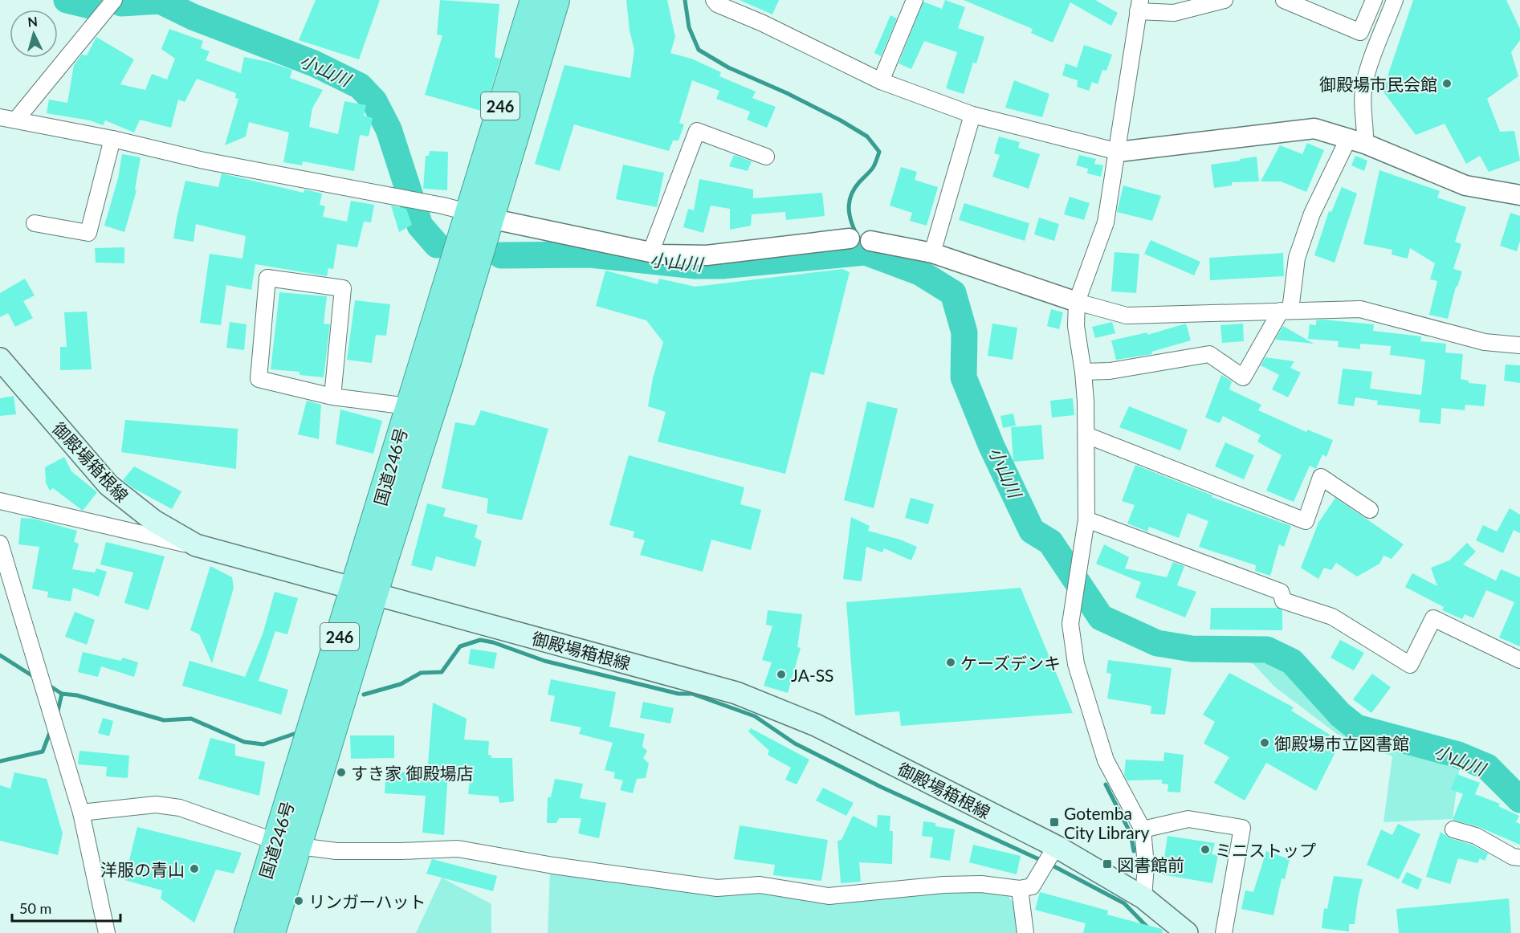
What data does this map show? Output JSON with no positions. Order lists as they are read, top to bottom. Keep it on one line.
{"streets":{"highway":["246","国道246号"],"main road":["御殿場箱根線"]},"crossings":[["御殿場箱根線","国道246号"]],"water":["小山川"],"places":{"other":["御殿場市民会館","ケーズデンキ","JA-SS","御殿場市立図書館","すき家 御殿場店","ミニストップ","洋服の青山","リンガーハット"],"transit":["Gotemba City Library","図書館前"]},"scale_bar":"50 m","north":"top"}
